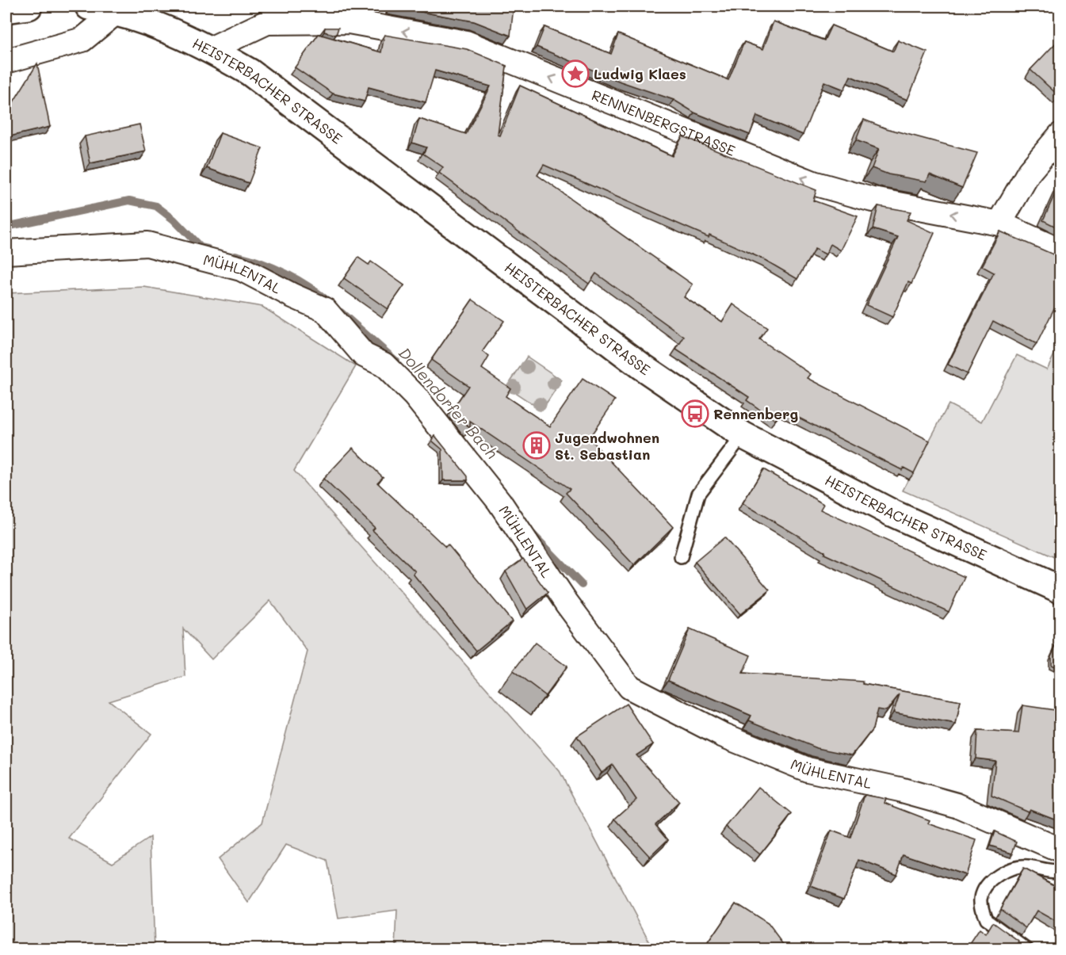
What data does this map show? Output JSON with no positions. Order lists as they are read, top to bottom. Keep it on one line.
{"streets":{"main road":["HEISTERBACHER STRASSE"],"street":["RENNENBERGSTRASSE","MÜHLENTAL"]},"crossings":[["HEISTERBACHER STRASSE","RENNENBERGSTRASSE"]],"one_way":["RENNENBERGSTRASSE"],"water":["Dollendorfer Bach"],"places":{"place":["Ludwig Klaes"],"bus stop":["Rennenberg"],"building":["Jugendwohnen St. Sebastian"]}}
